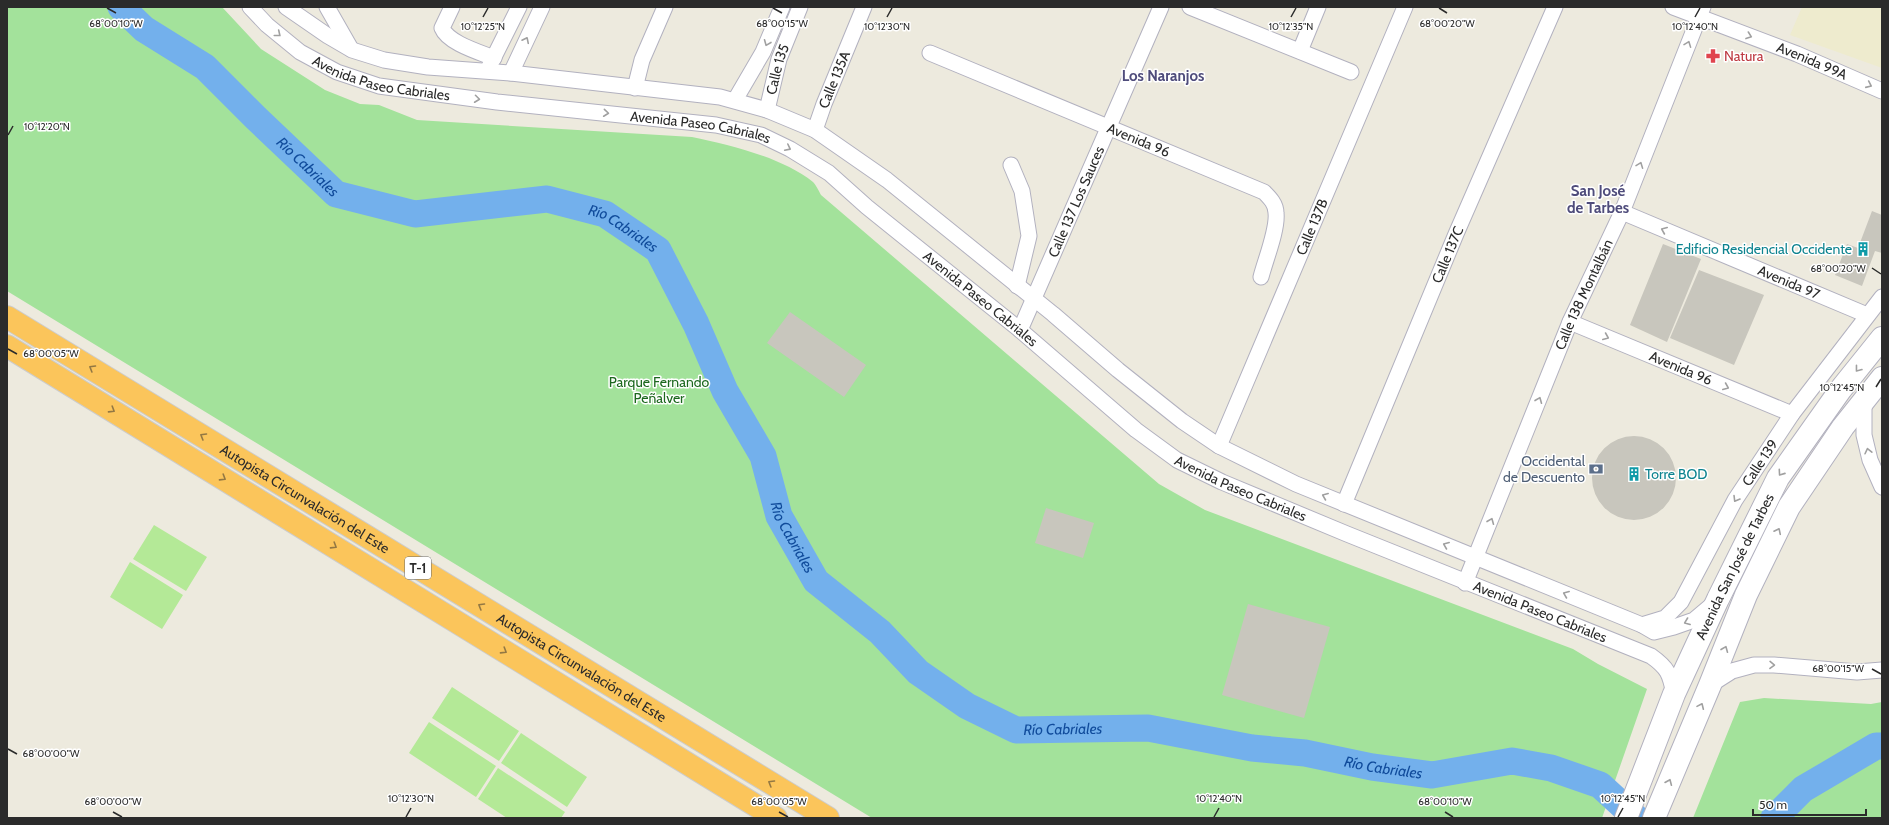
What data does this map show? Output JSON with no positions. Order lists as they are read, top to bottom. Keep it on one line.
{"streets":{"highway":["Autopista Circunvalación del Este","T-1"],"street":["Avenida 99A","Calle 135","Avenida Paseo Cabriales","Calle 135A","Avenida 96","Calle 137 Los Sauces","Calle 137B","Calle 137C","Avenida 97","Calle 138 Montalbán","Calle 139","Avenida San José de Tarbes"]},"crossings":[["Avenida 99A","Calle 138 Montalbán"],["Calle 135","Avenida Paseo Cabriales"],["Avenida Paseo Cabriales","Calle 135A"],["Avenida Paseo Cabriales","Calle 137 Los Sauces"],["Avenida Paseo Cabriales","Calle 137B"],["Avenida Paseo Cabriales","Calle 137C"],["Avenida Paseo Cabriales","Calle 138 Montalbán"],["Avenida Paseo Cabriales","Calle 139"],["Avenida Paseo Cabriales","Avenida San José de Tarbes"],["Avenida 96","Calle 137 Los Sauces"],["Avenida 96","Calle 138 Montalbán"],["Avenida 96","Calle 139"],["Avenida 97","Calle 138 Montalbán"],["Avenida 97","Calle 139"]],"one_way":["Avenida 99A","Avenida 97","Calle 138 Montalbán","Calle 139"],"districts":["Los Naranjos","San José de Tarbes"],"water":["Río Cabriales"],"parks":["Parque Fernando Peñalver"],"places":{"pharmacy":["Natura"],"building":["Edificio Residencial Occidente","Torre BOD"],"bank":["Occidental de Descuento"]},"scale_bar":"50 m","coordinates":["68°00'10\"W","68°00'15\"W","68°00'20\"W","10°12'35\"N","10°12'25\"N","10°12'30\"N","10°12'40\"N","10°12'20\"N","68°00'05\"W","10°12'45\"N","68°00'00\"W"]}
